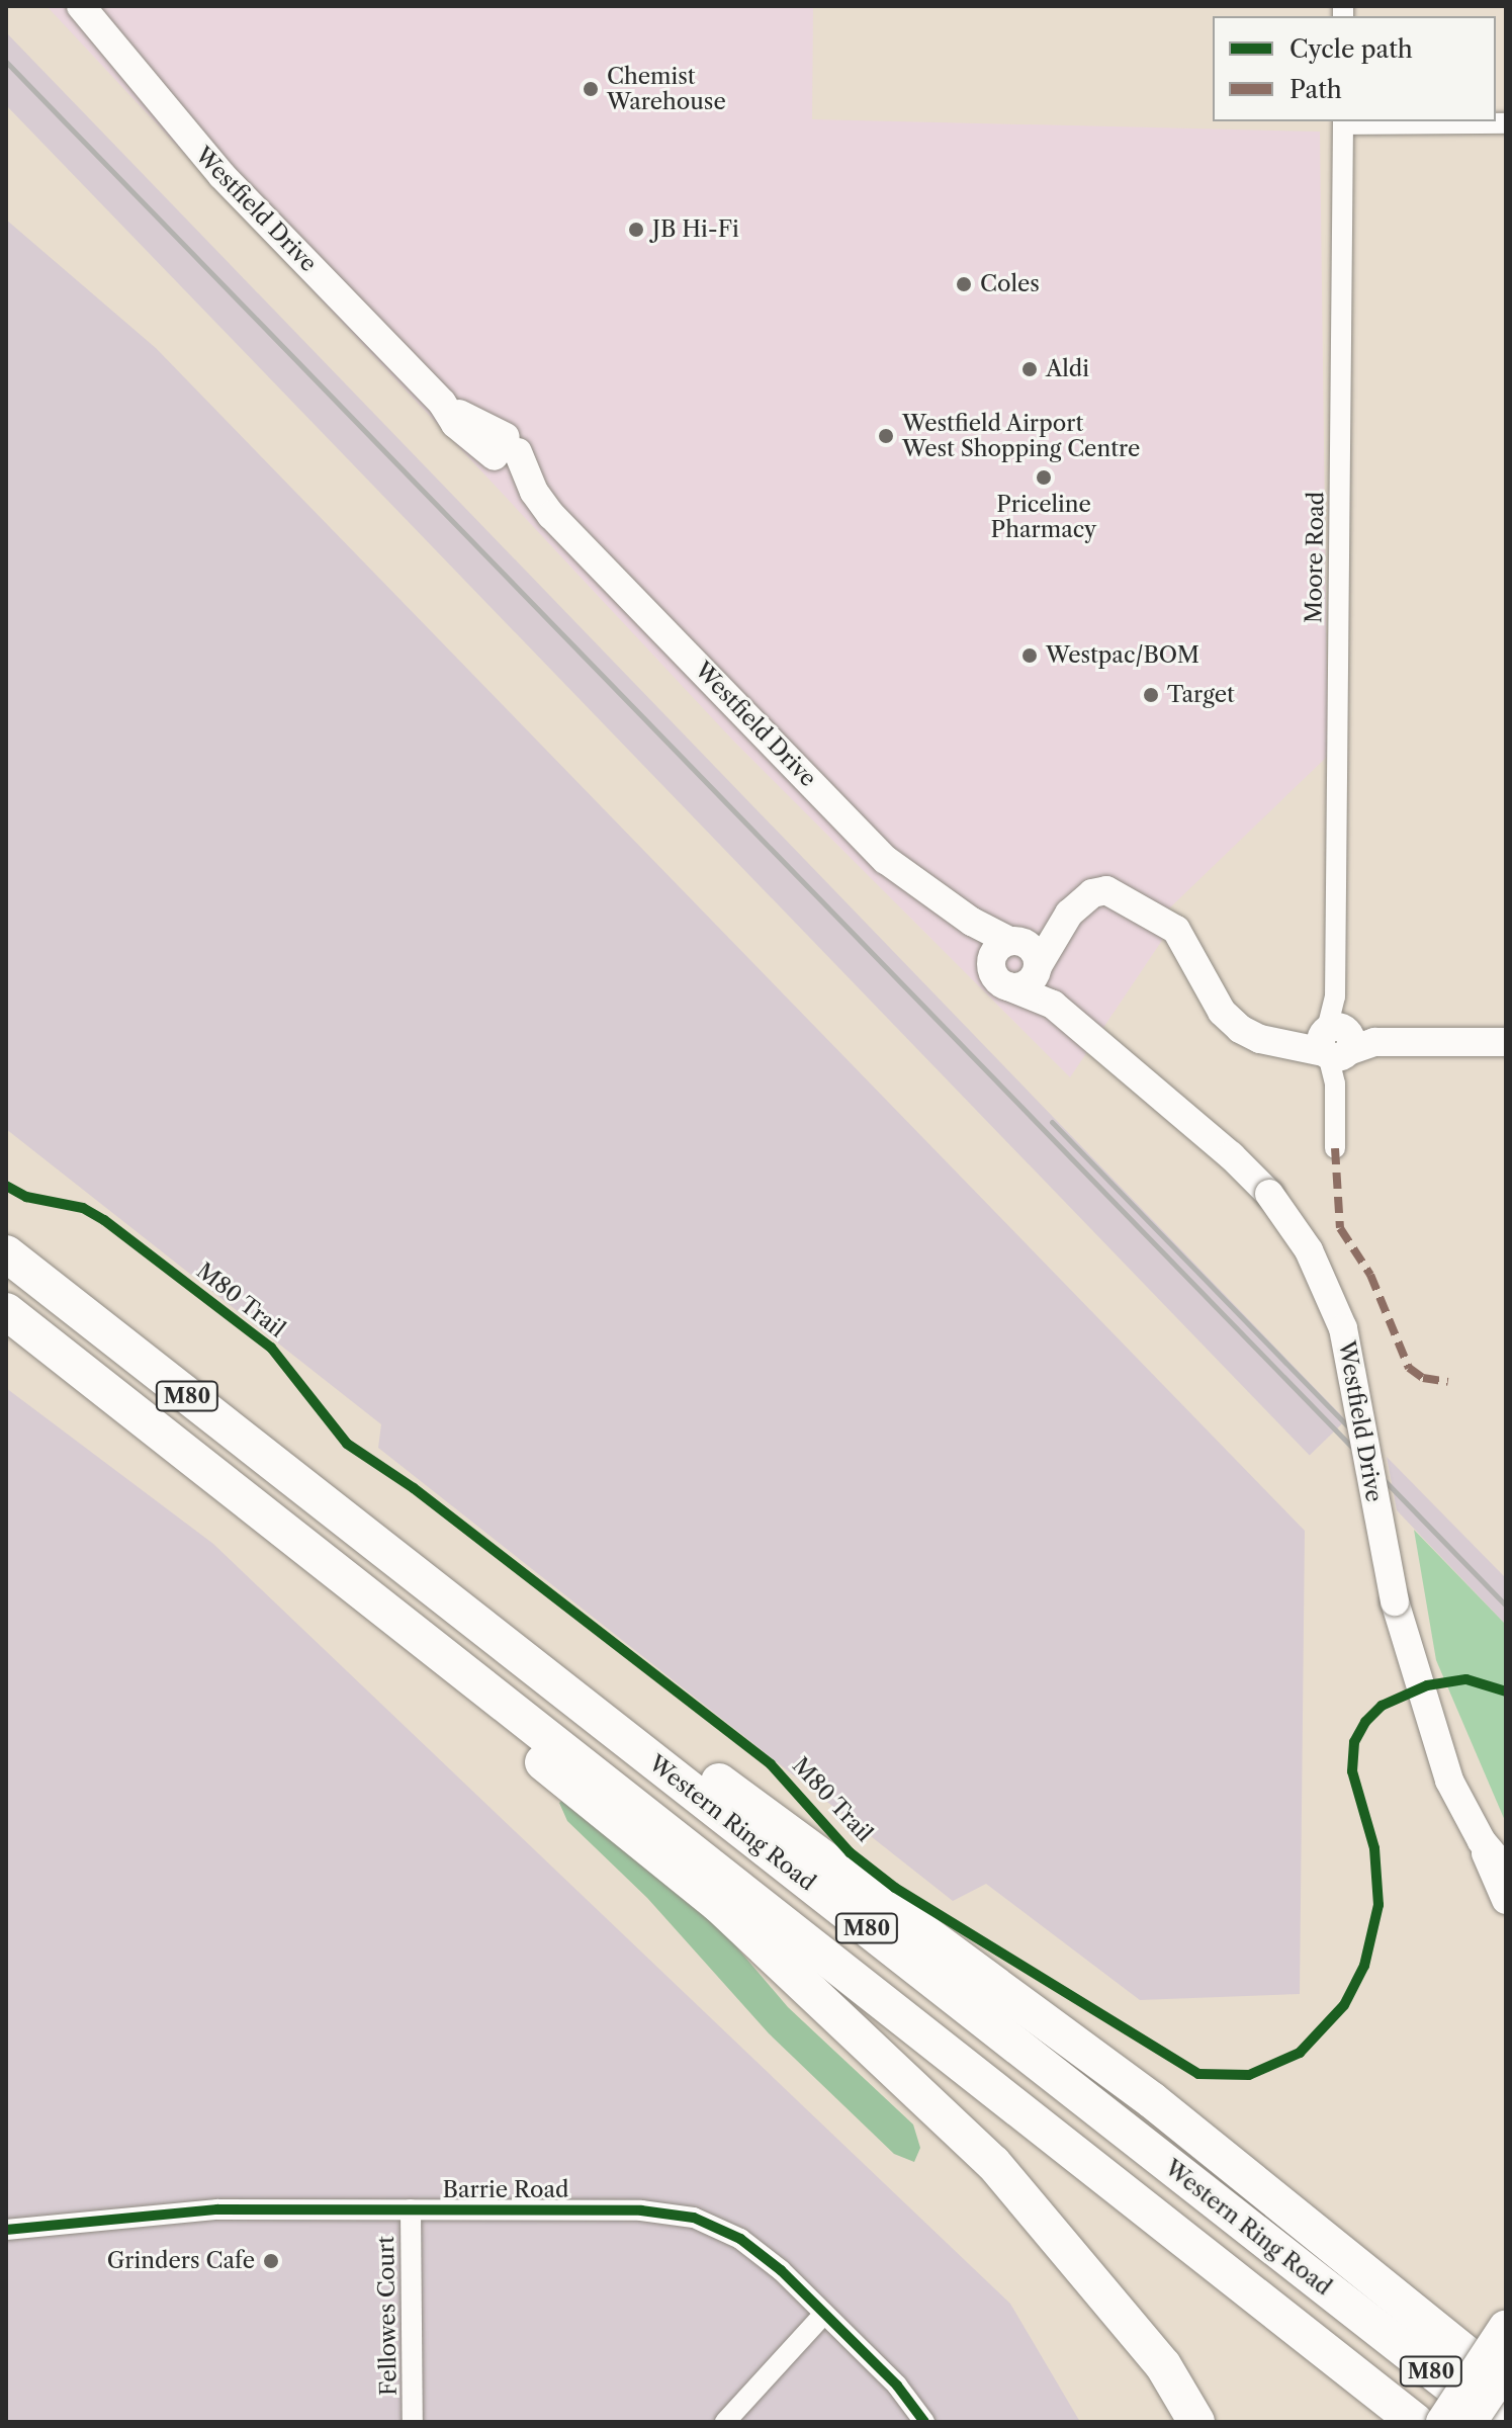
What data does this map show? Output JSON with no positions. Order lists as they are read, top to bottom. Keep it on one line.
{"streets":{"highway":["M80","Western Ring Road"],"main road":["Westfield Drive"],"street":["Moore Road","Barrie Road","Fellowes Court"],"cycle path":["M80 Trail"]},"crossings":[["Barrie Road","Fellowes Court"]],"places":["Chemist Warehouse","JB Hi-Fi","Coles","Aldi","Westfield Airport West Shopping Centre","Priceline Pharmacy","Westpac/BOM","Target","Grinders Cafe"],"legend":["Cycle path","Path"]}
